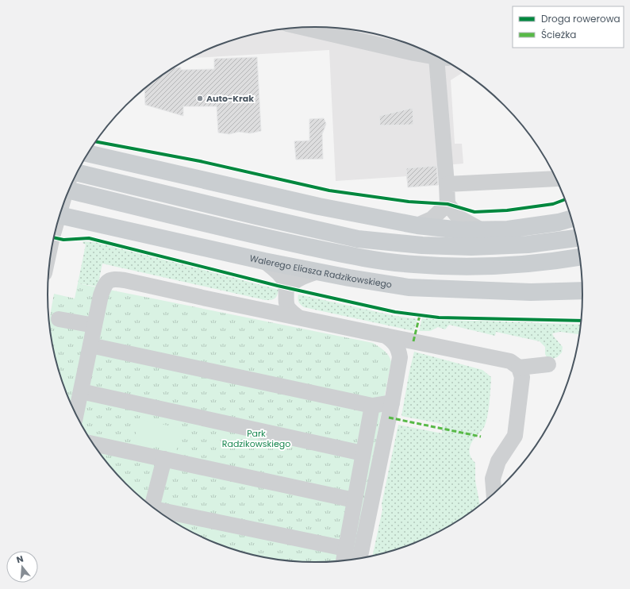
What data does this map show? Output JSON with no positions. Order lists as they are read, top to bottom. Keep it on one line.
{"streets":{"main road":["Walerego Eliasza Radzikowskiego"]},"parks":["Park Radzikowskiego"],"places":["Auto-Krak"],"legend":["Droga rowerowa","Ścieżka"],"north":"top"}
